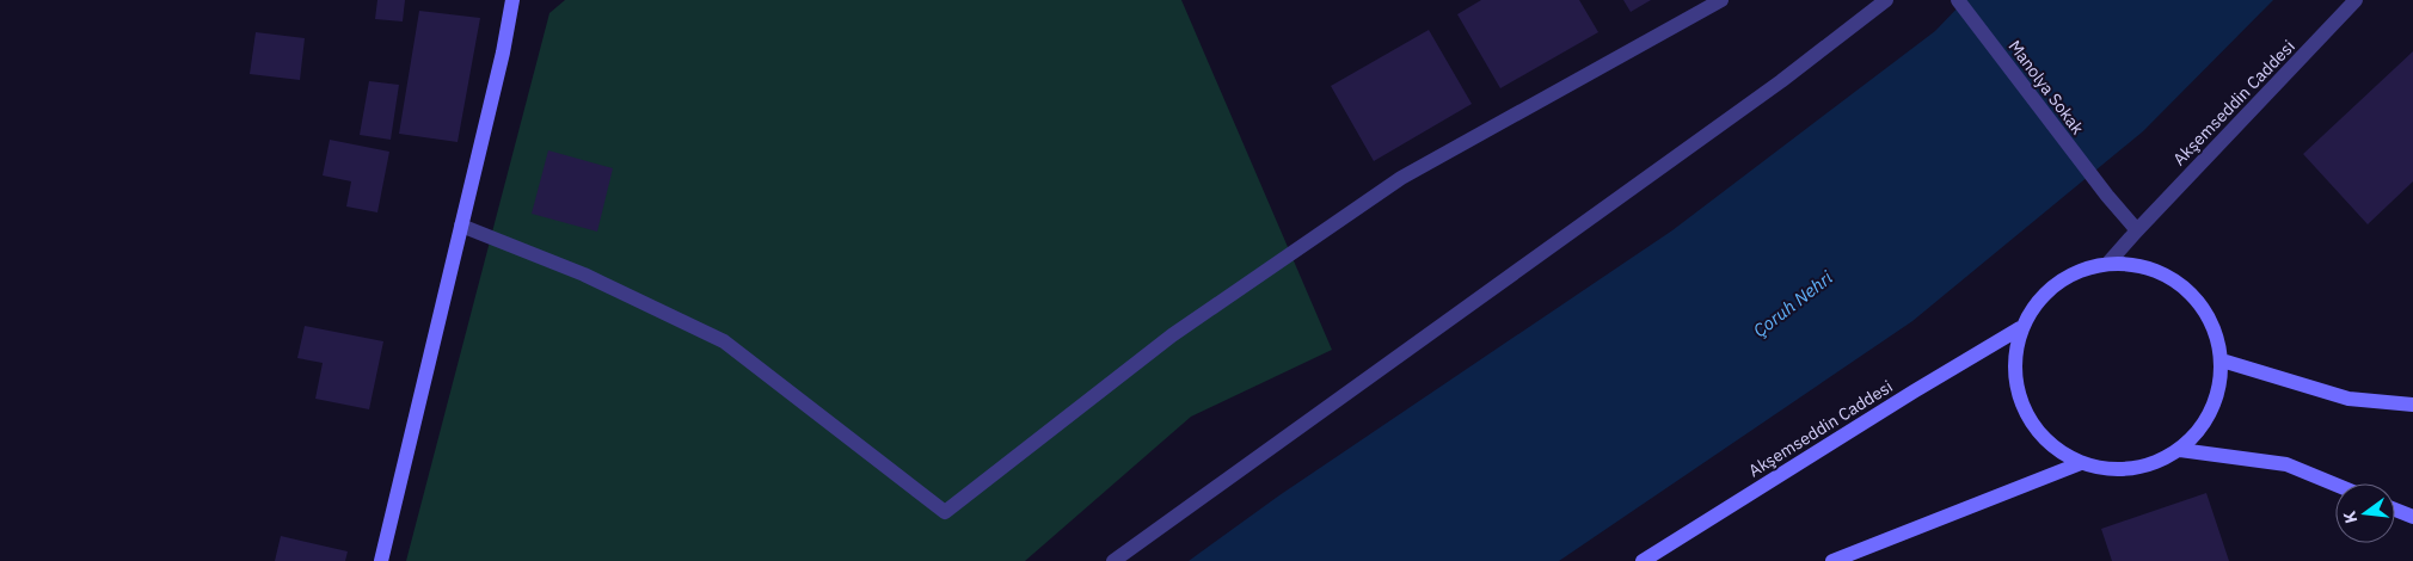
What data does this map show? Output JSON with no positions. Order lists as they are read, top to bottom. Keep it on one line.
{"streets":{"street":["Manolya Sokak","Akşemseddin Caddesi"]},"crossings":[["Manolya Sokak","Akşemseddin Caddesi"]],"water":["Çoruh Nehri"],"north":"left"}
